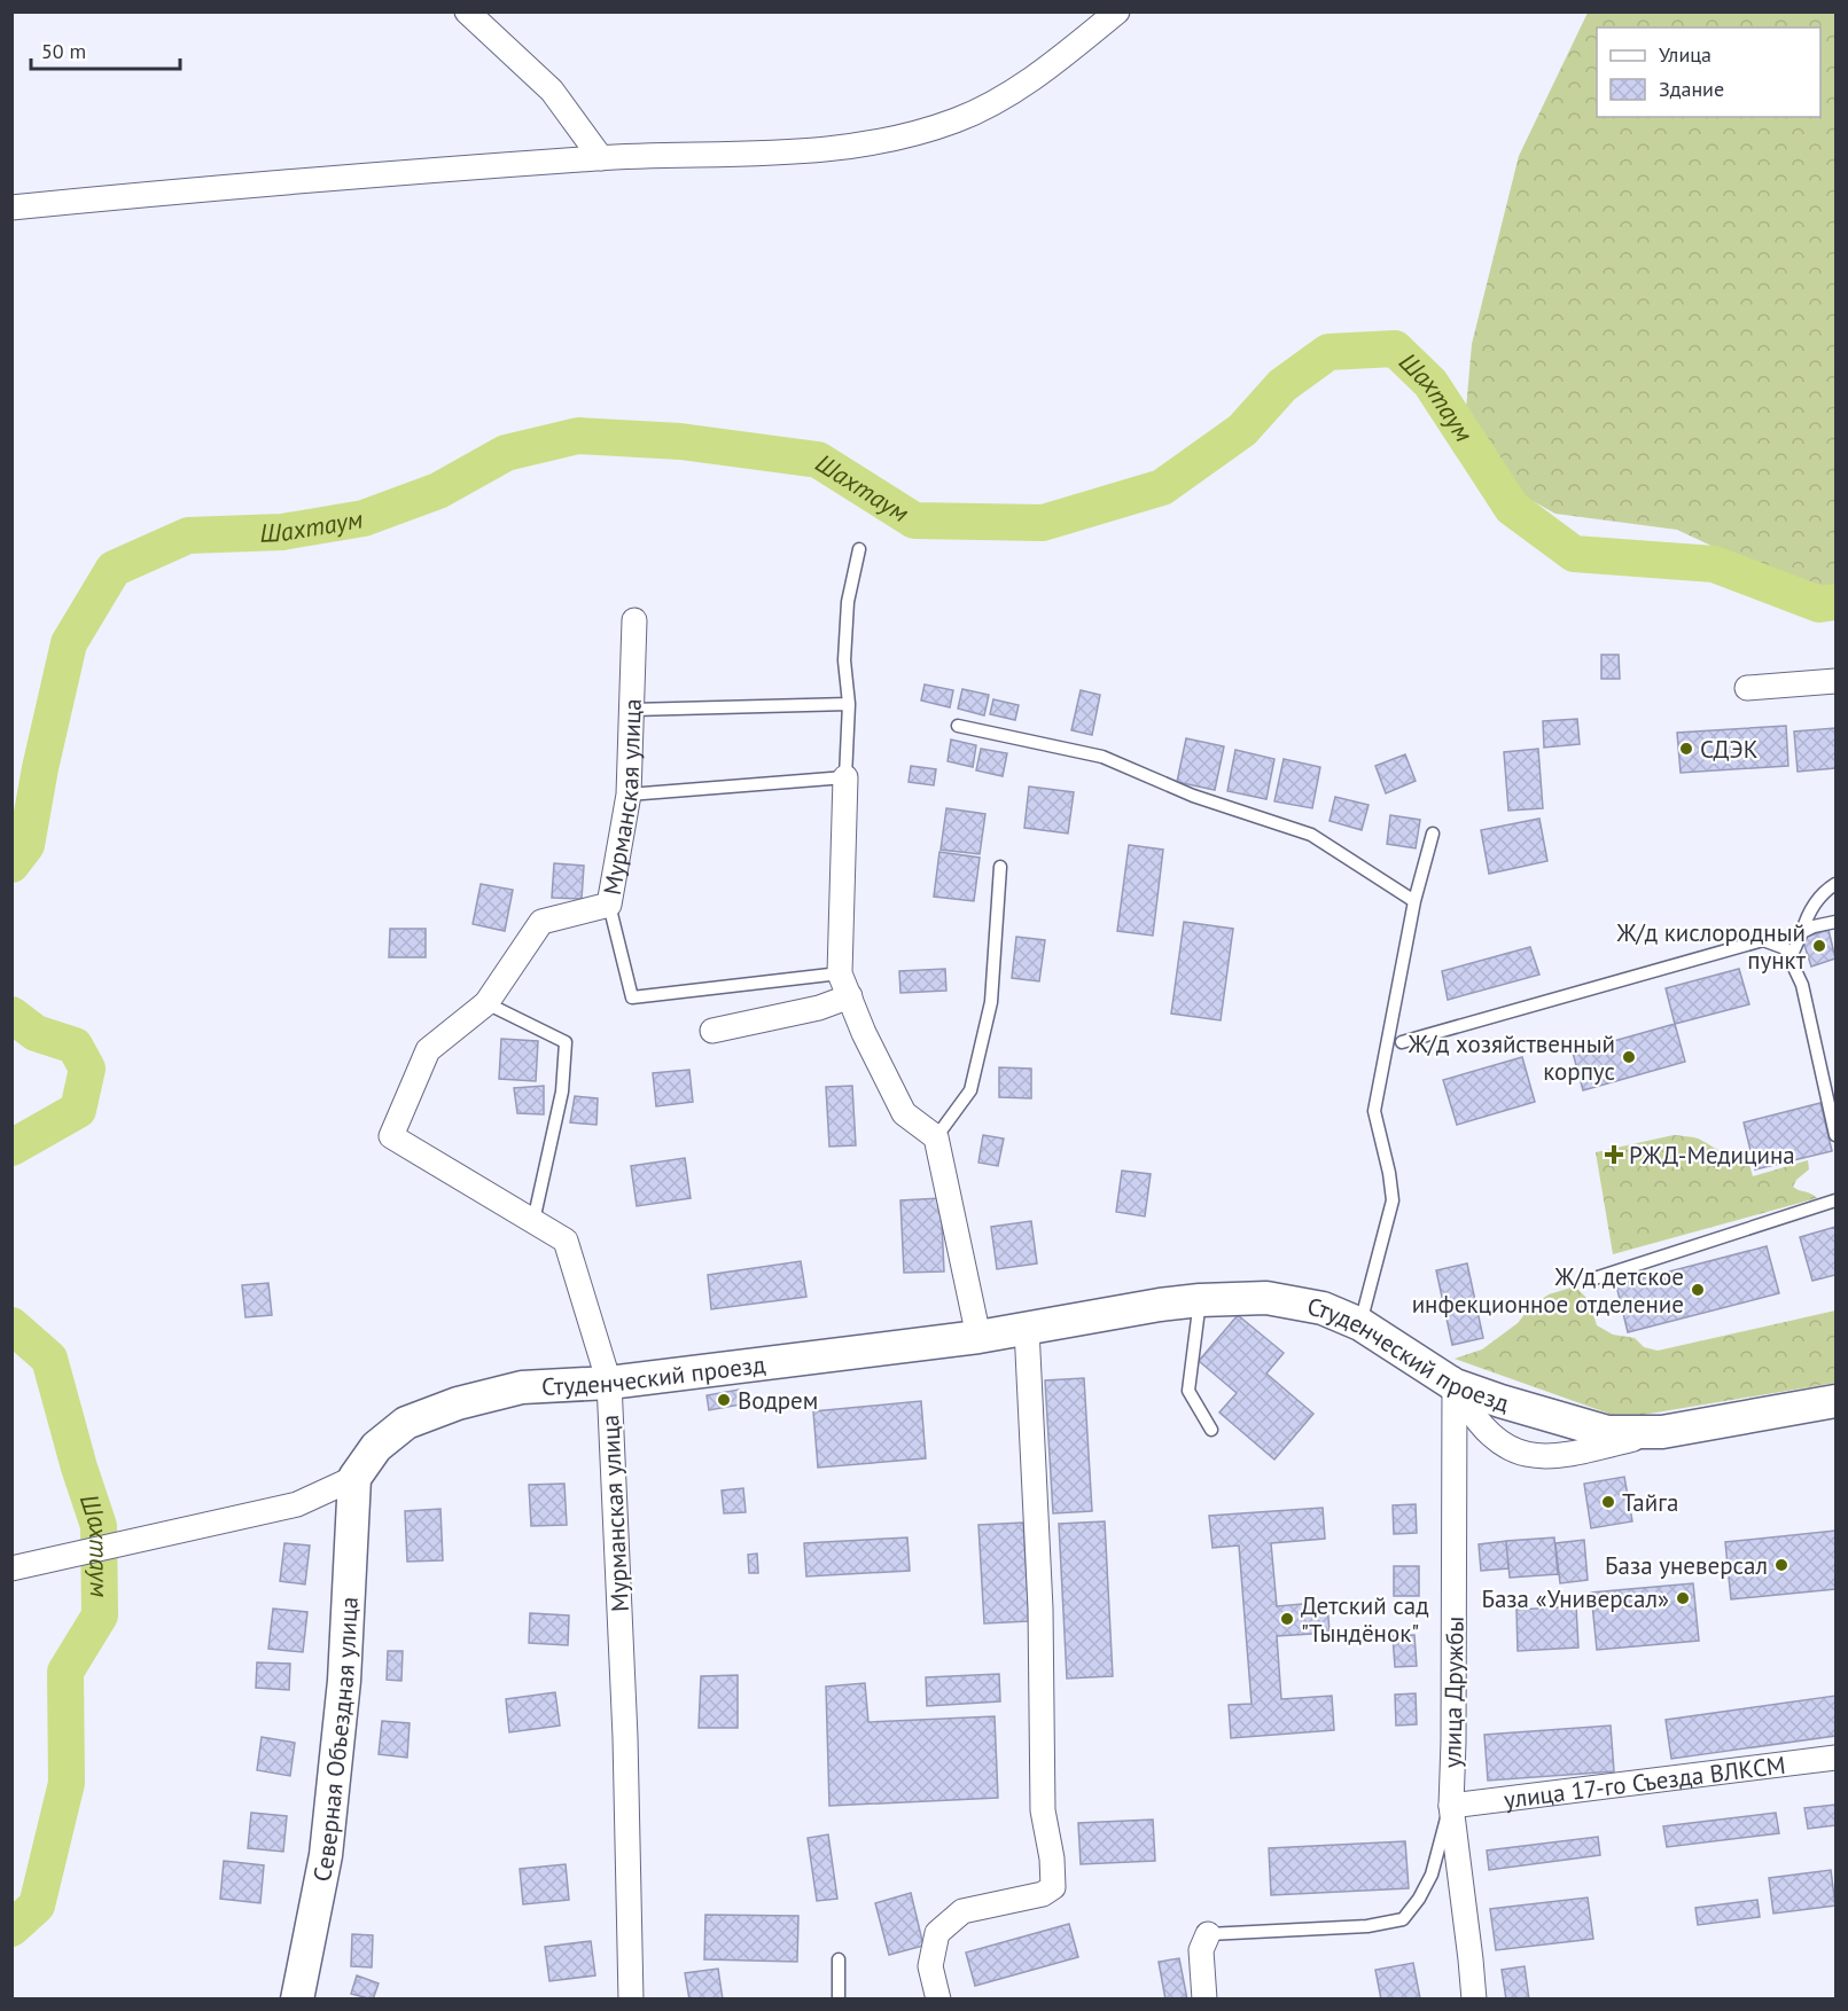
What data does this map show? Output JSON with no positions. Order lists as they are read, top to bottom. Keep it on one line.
{"streets":{"street":["Мурманская улица","Студенческий проезд","улица Дружбы","Северная Объездная улица","улица 17-го Съезда ВЛКСМ"]},"crossings":[["Мурманская улица","Студенческий проезд"],["Студенческий проезд","улица Дружбы"],["Студенческий проезд","Северная Объездная улица"],["улица Дружбы","улица 17-го Съезда ВЛКСМ"]],"water":["Шахтаум"],"places":{"other":["СДЭК","Ж/д кислородный пункт","Ж/д хозяйственный корпус","Ж/д детское инфекционное отделение","Водрем","Тайга","База уневерсал","База «Универсал»","Детский сад \"Тындёнок\""],"health":["РЖД-Медицина"]},"legend":["Улица","Здание"],"scale_bar":"50 m"}
